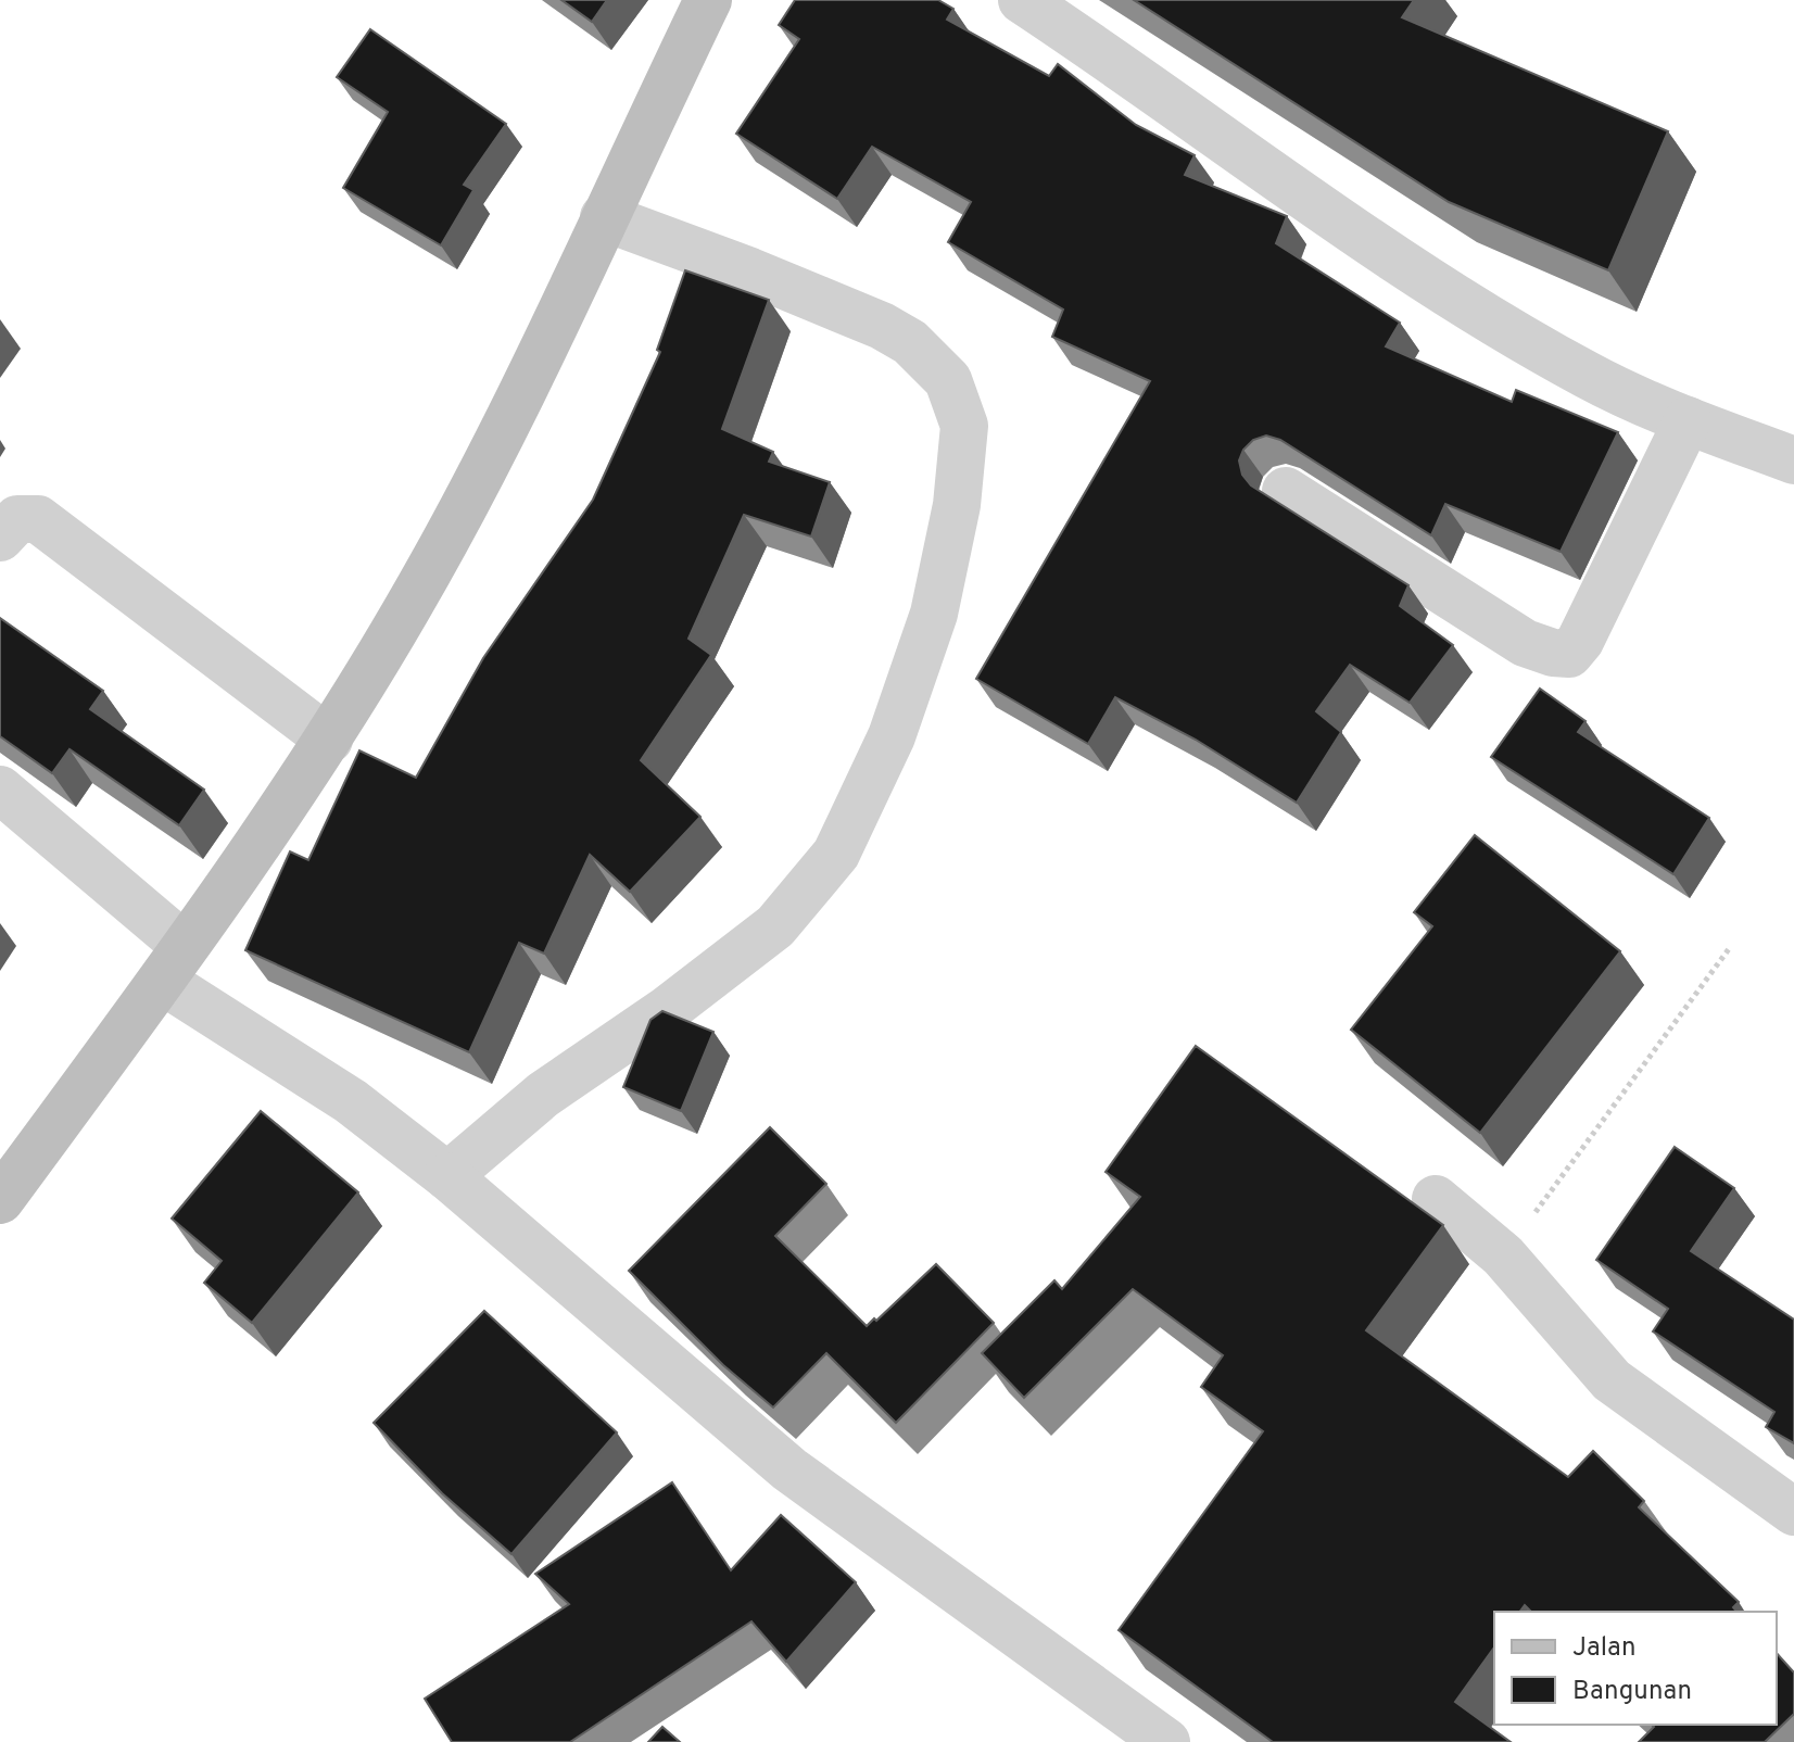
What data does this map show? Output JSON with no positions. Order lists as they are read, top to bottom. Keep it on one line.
{"legend":["Jalan","Bangunan"]}
